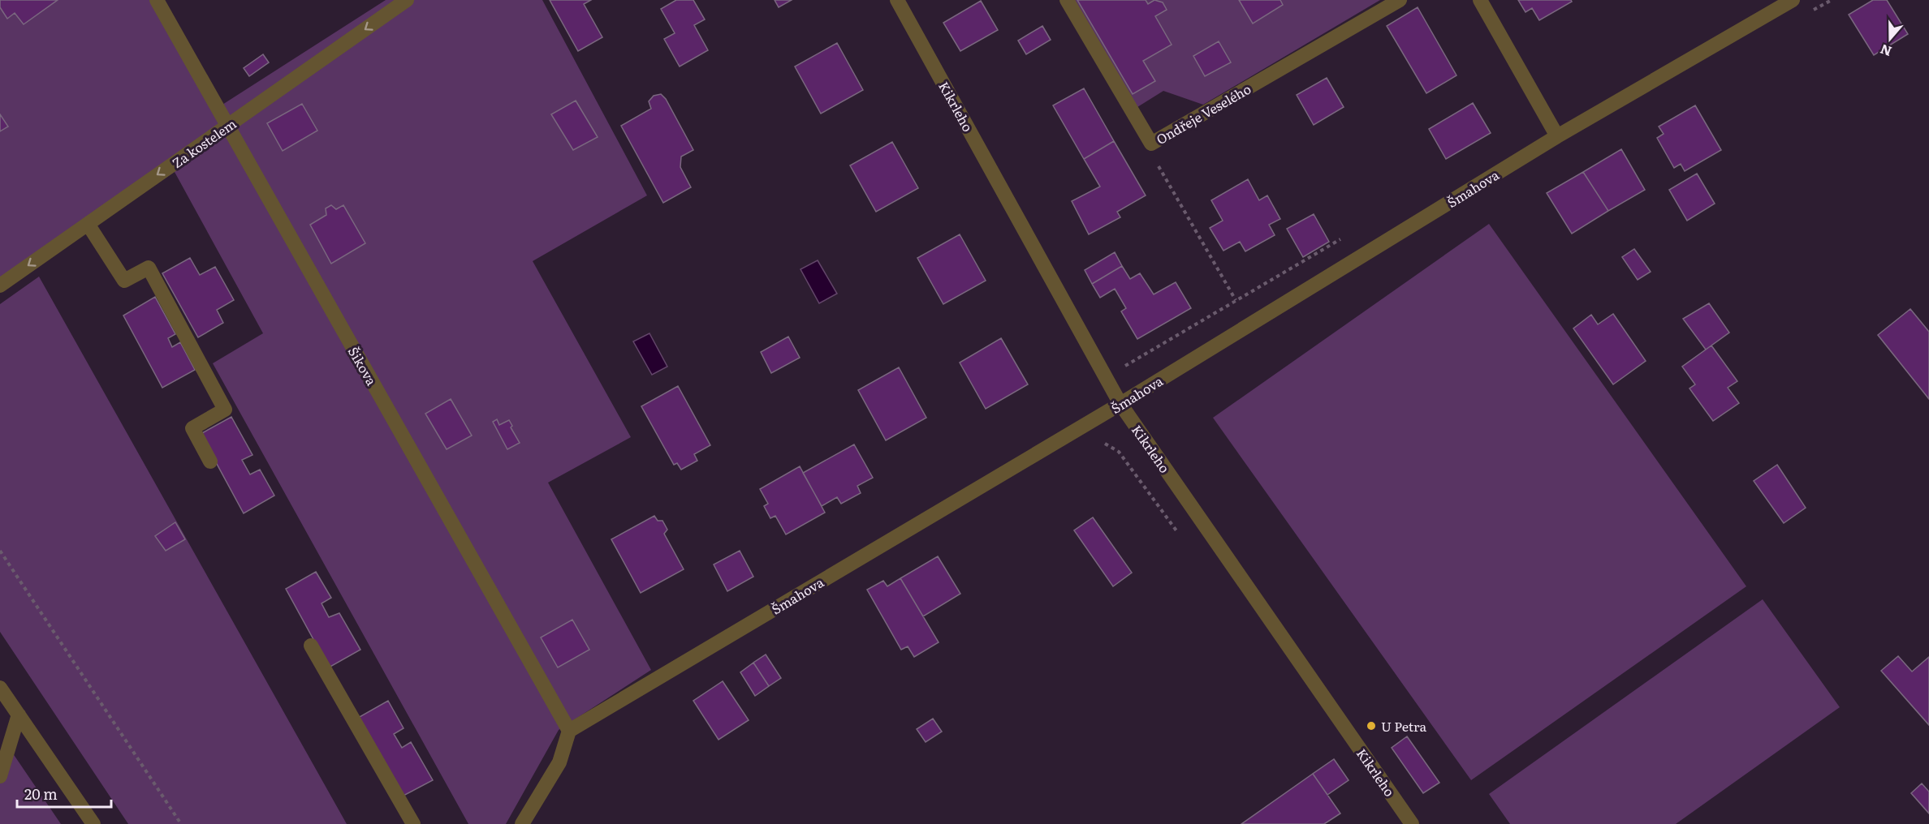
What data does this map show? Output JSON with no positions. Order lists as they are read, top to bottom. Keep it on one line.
{"streets":{"street":["Kikrleho","Ondřeje Veselého","Za kostelem","Šmahova","Šikova"]},"crossings":[["Kikrleho","Šmahova"],["Za kostelem","Šikova"],["Šmahova","Šikova"]],"one_way":["Za kostelem"],"places":["U Petra"],"scale_bar":"20 m","north":"bottom"}
